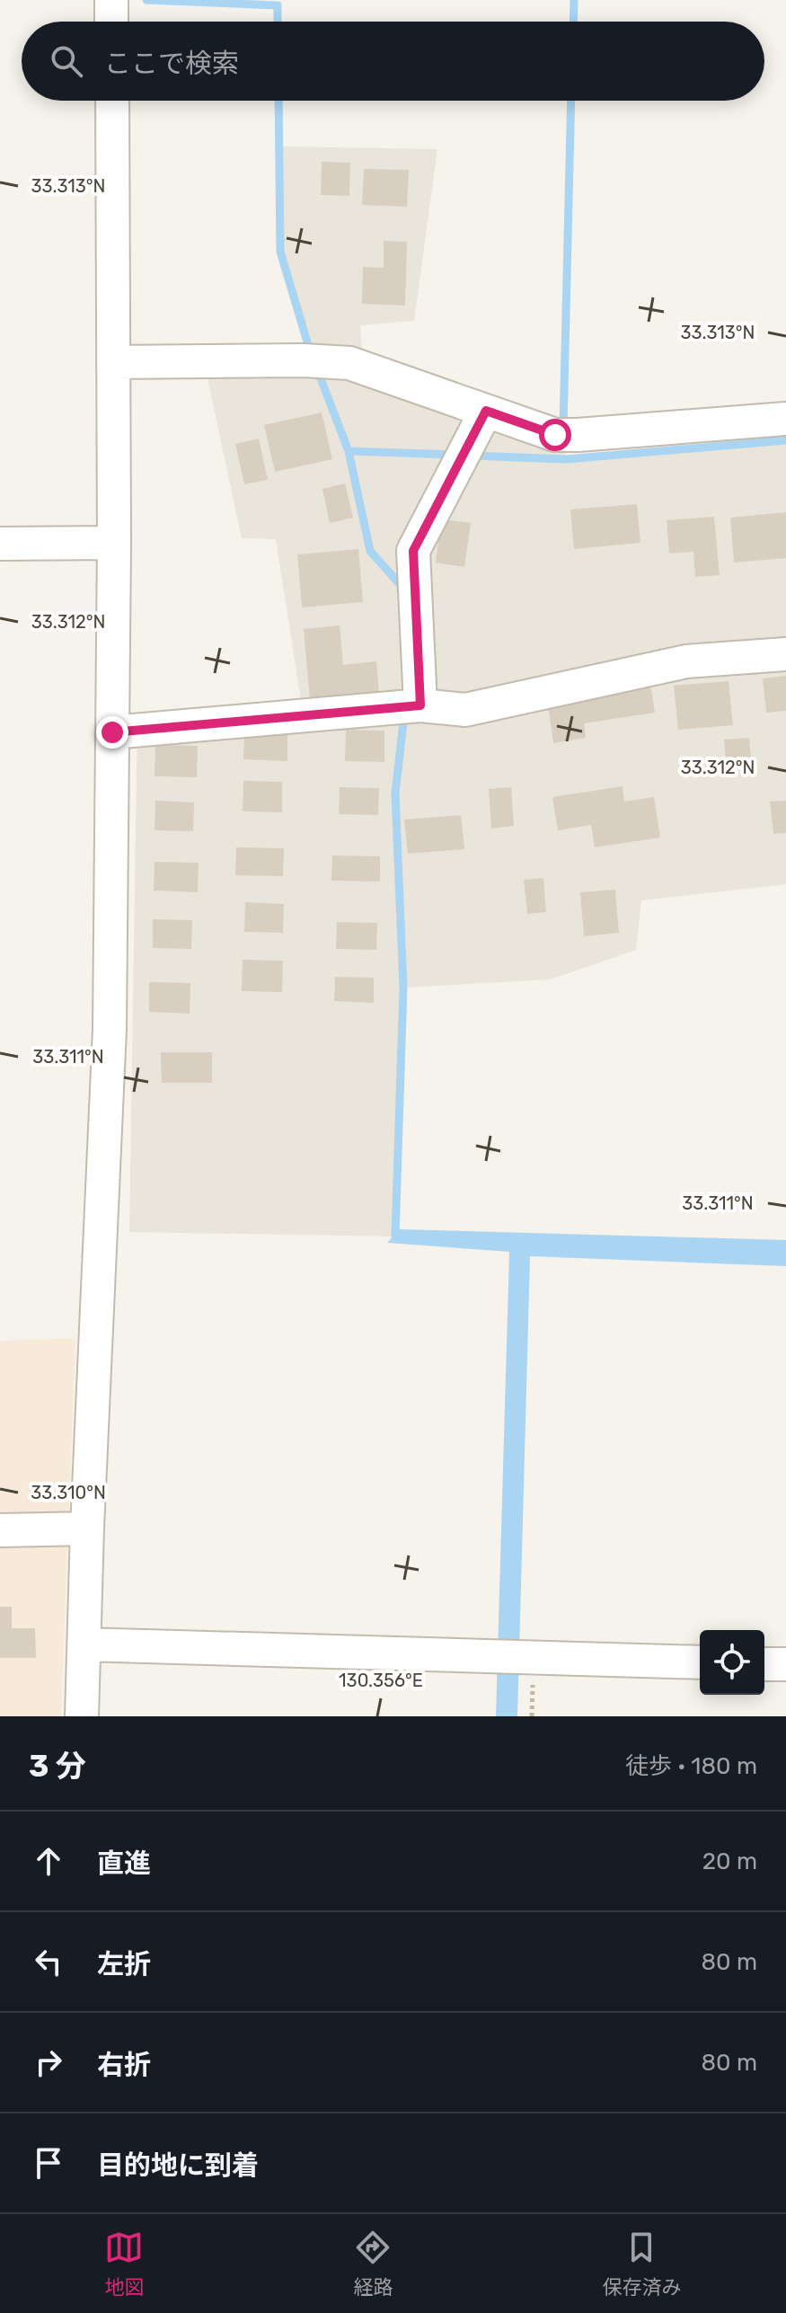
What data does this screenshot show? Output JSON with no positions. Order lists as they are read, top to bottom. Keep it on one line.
{"page":{"search":"ここで検索","heading":["3 分","徒歩 · 180 m"],"list":[["直進","20 m"],["左折","80 m"],["右折","80 m"],"目的地に到着"],"nav":["地図","経路","保存済み"]},"coordinates":["33.313°N","33.312°N","33.311°N","33.310°N","130.356°E"]}
